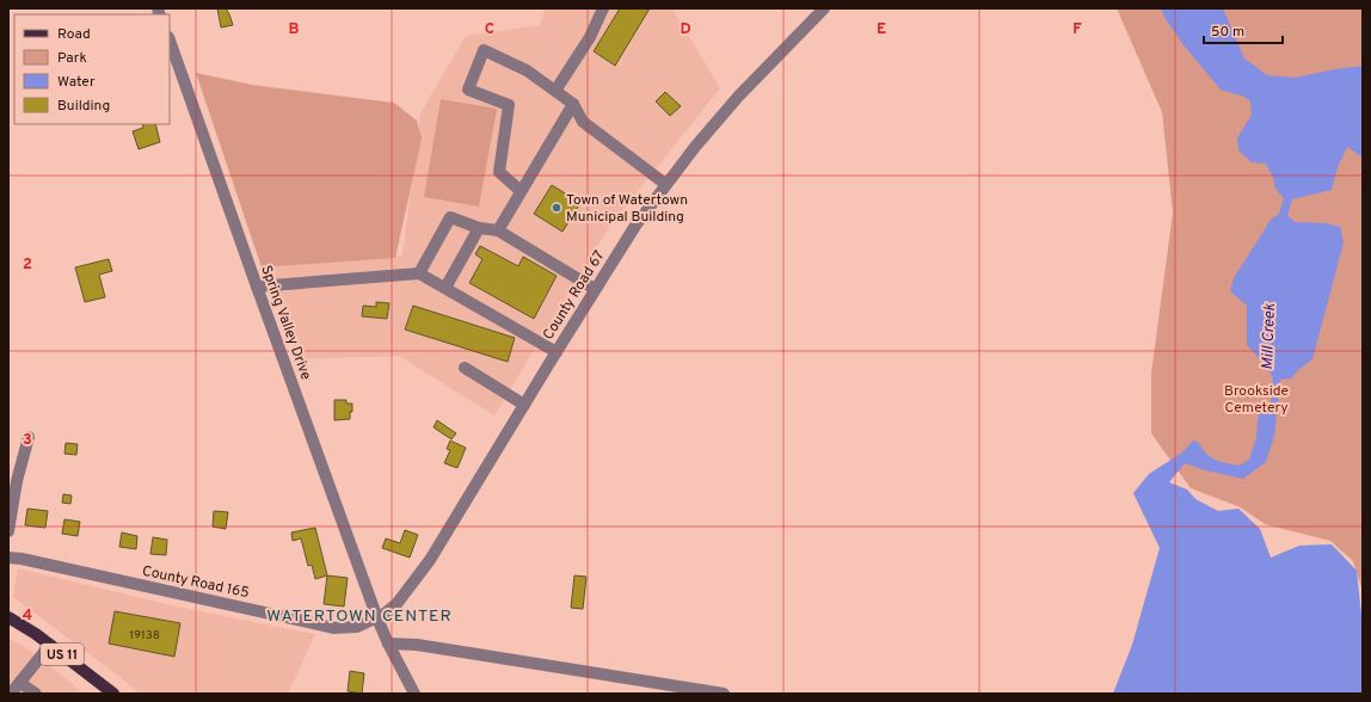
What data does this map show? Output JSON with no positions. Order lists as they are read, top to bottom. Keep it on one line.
{"streets":{"main road":["US 11"],"street":["County Road 67","Spring Valley Drive","County Road 165"]},"crossings":[["County Road 67","Spring Valley Drive"],["County Road 67","County Road 165"],["Spring Valley Drive","County Road 165"]],"districts":["WATERTOWN CENTER"],"water":["Mill Creek"],"parks":["Brookside Cemetery"],"places":["Town of Watertown Municipal Building"],"house_numbers":["19138"],"legend":["Road","Park","Water","Building"],"scale_bar":"50 m","grid":{"columns":["B","C","D","E","F"],"rows":["2","3","4"]}}
